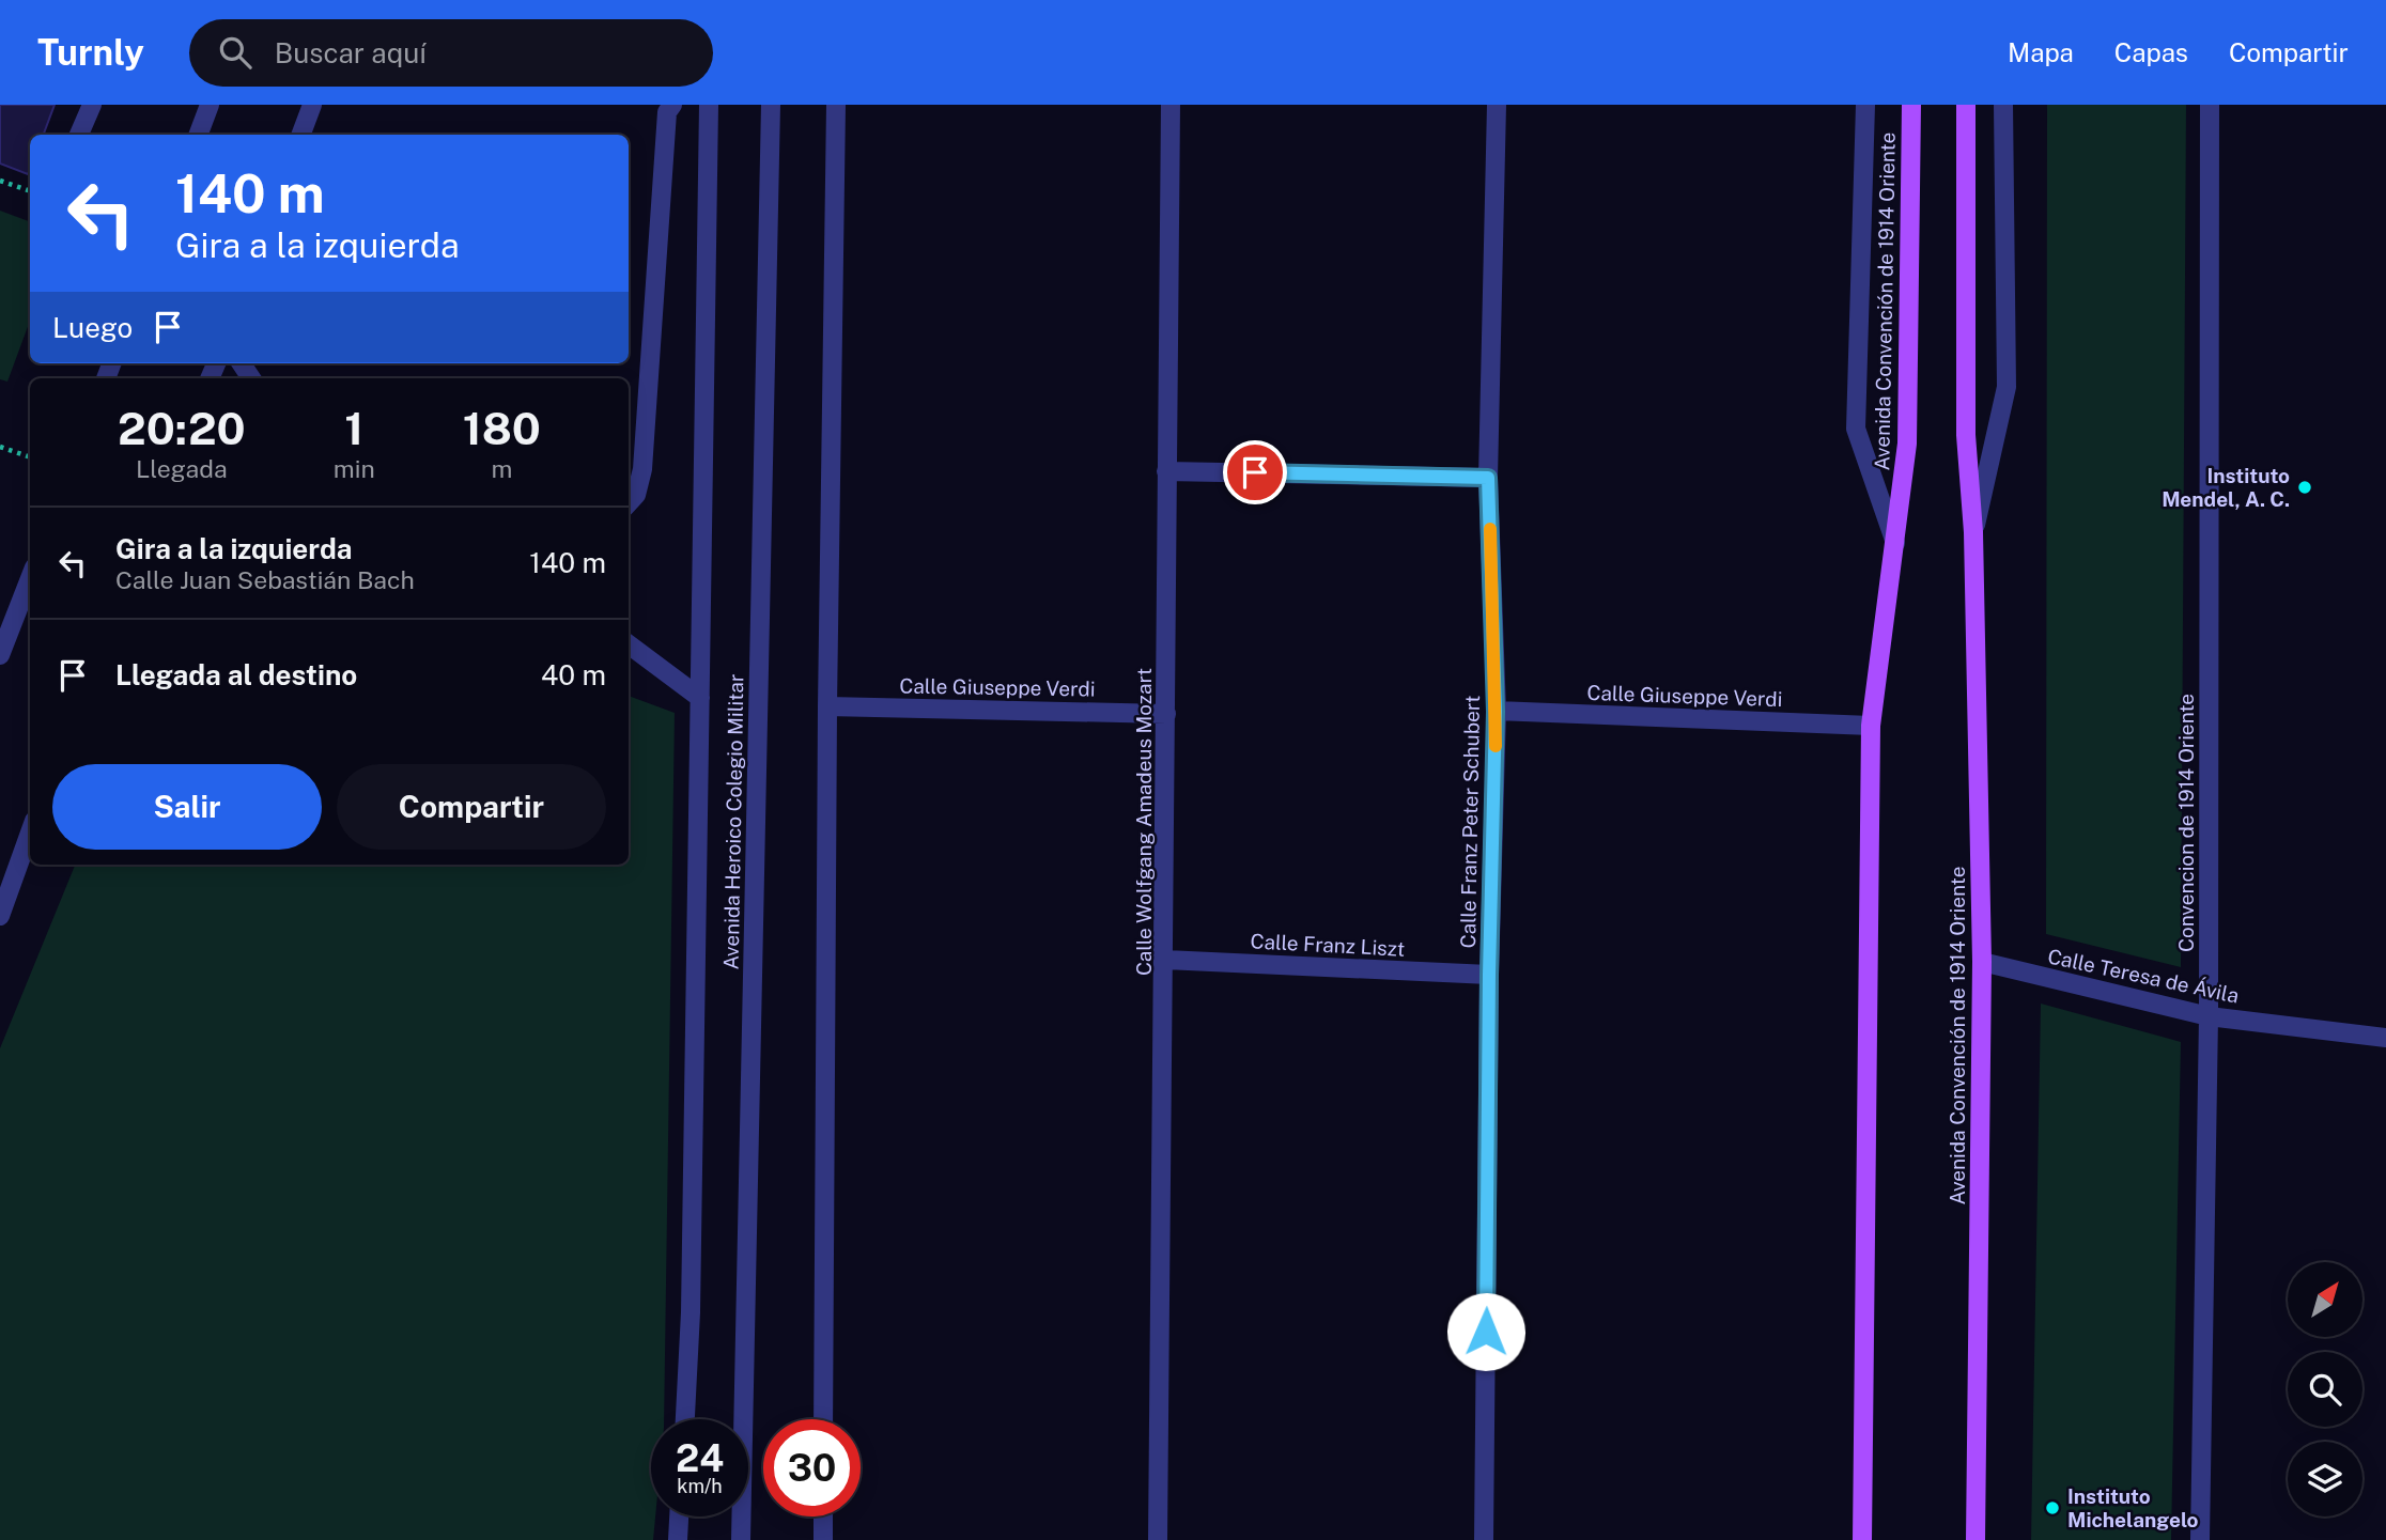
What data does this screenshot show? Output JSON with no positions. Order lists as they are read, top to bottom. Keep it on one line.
{"streets":{"main road":["Avenida Convención de 1914 Oriente"],"street":["Calle Giuseppe Verdi","Avenida Heroico Colegio Militar","Calle Wolfgang Amadeus Mozart","Calle Franz Peter Schubert","Convencion de 1914 Oriente","Calle Franz Liszt","Calle Teresa de Ávila"]},"crossings":[["Avenida Convención de 1914 Oriente","Calle Giuseppe Verdi"],["Avenida Convención de 1914 Oriente","Calle Teresa de Ávila"],["Calle Giuseppe Verdi","Calle Wolfgang Amadeus Mozart"],["Calle Giuseppe Verdi","Calle Franz Peter Schubert"],["Calle Wolfgang Amadeus Mozart","Calle Franz Liszt"],["Calle Franz Peter Schubert","Calle Franz Liszt"],["Convencion de 1914 Oriente","Calle Teresa de Ávila"]],"places":["Instituto Mendel, A. C.","Instituto Michelangelo"],"north":"top right","page":{"header":"Turnly","search":"Buscar aquí","nav":["Mapa","Capas","Compartir"],"turn":["140 m","Gira a la izquierda"],"then":"Luego","eta":["20:20","Llegada","1","min","180","m"],"list":[{"name":"Gira a la izquierda","note":"Calle Juan Sebastián Bach","value":"140 m"},{"name":"Llegada al destino","value":"40 m"}],"buttons":["Salir","Compartir"],"speed":"24 km/h","limit":"30"}}
